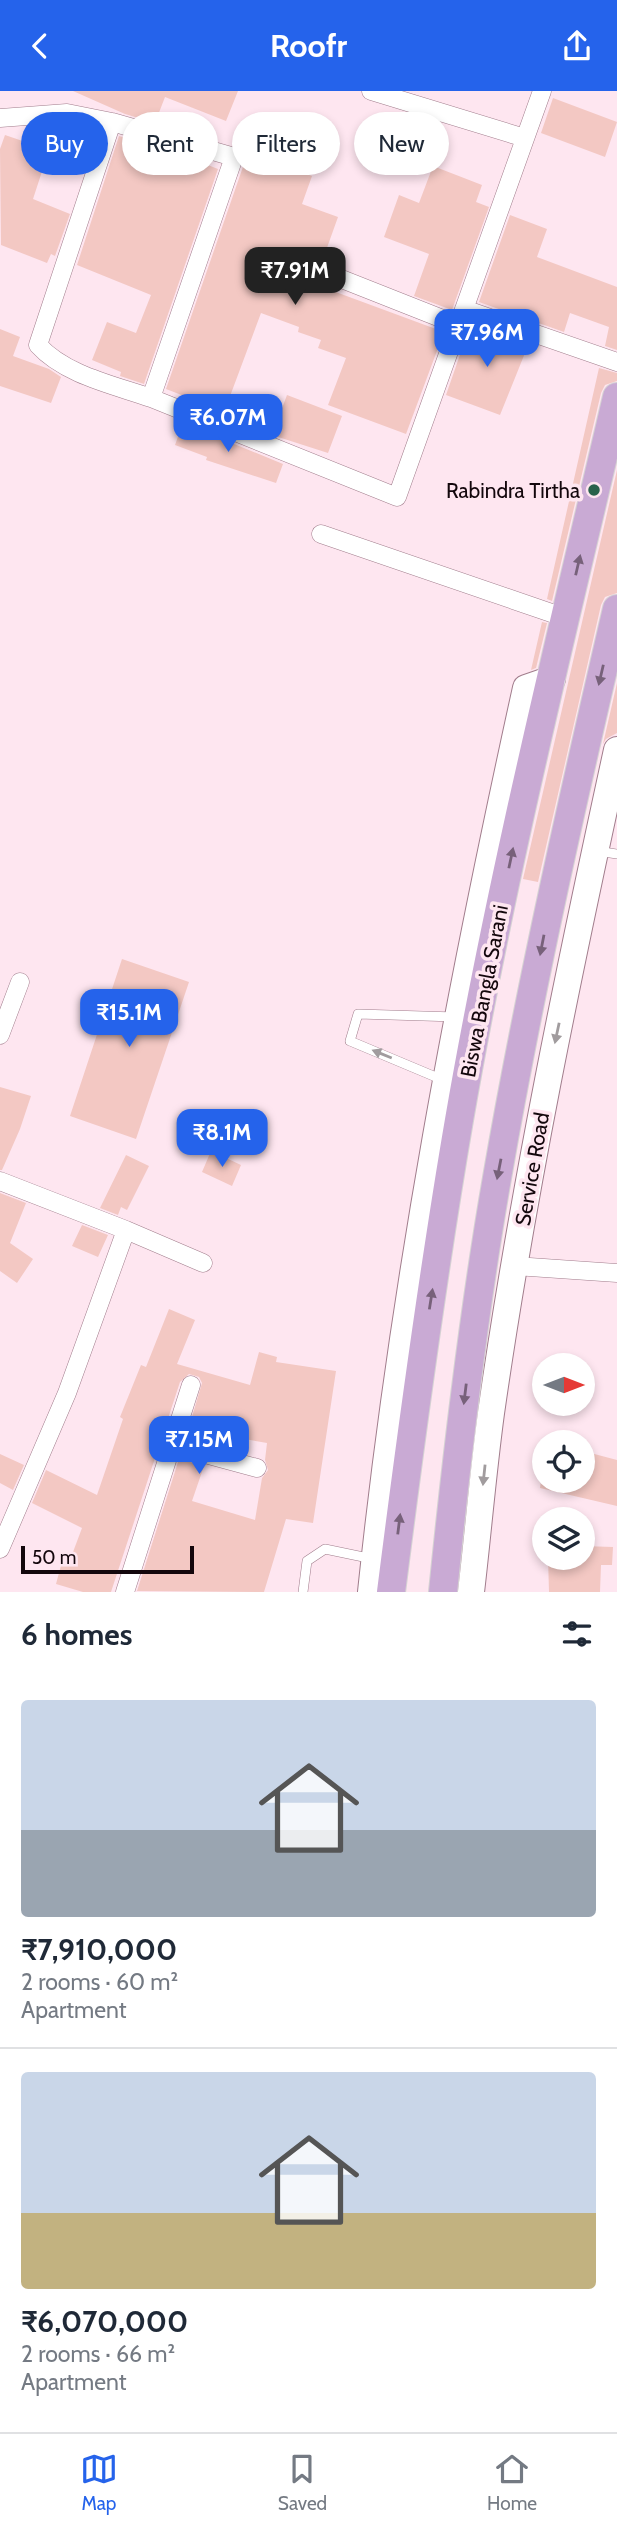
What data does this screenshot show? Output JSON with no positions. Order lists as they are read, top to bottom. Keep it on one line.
{"streets":{"main road":["Biswa Bangla Sarani"],"street":["Service Road"]},"places":["Rabindra Tirtha"],"scale_bar":"50 m","north":"right","page":{"header":"Roofr","chip":["Buy","Rent","Filters","New"],"price":["₹7.91M","₹7.96M","₹6.07M","₹15.1M","₹8.1M","₹7.15M"],"scale":"50 m","heading":"6 homes","list":[{"name":"₹7,910,000","note":"2 rooms · 60 m² · Apartment"},{"name":"₹6,070,000","note":"2 rooms · 66 m² · Apartment"}],"tabs":["Map","Saved","Home"]}}
